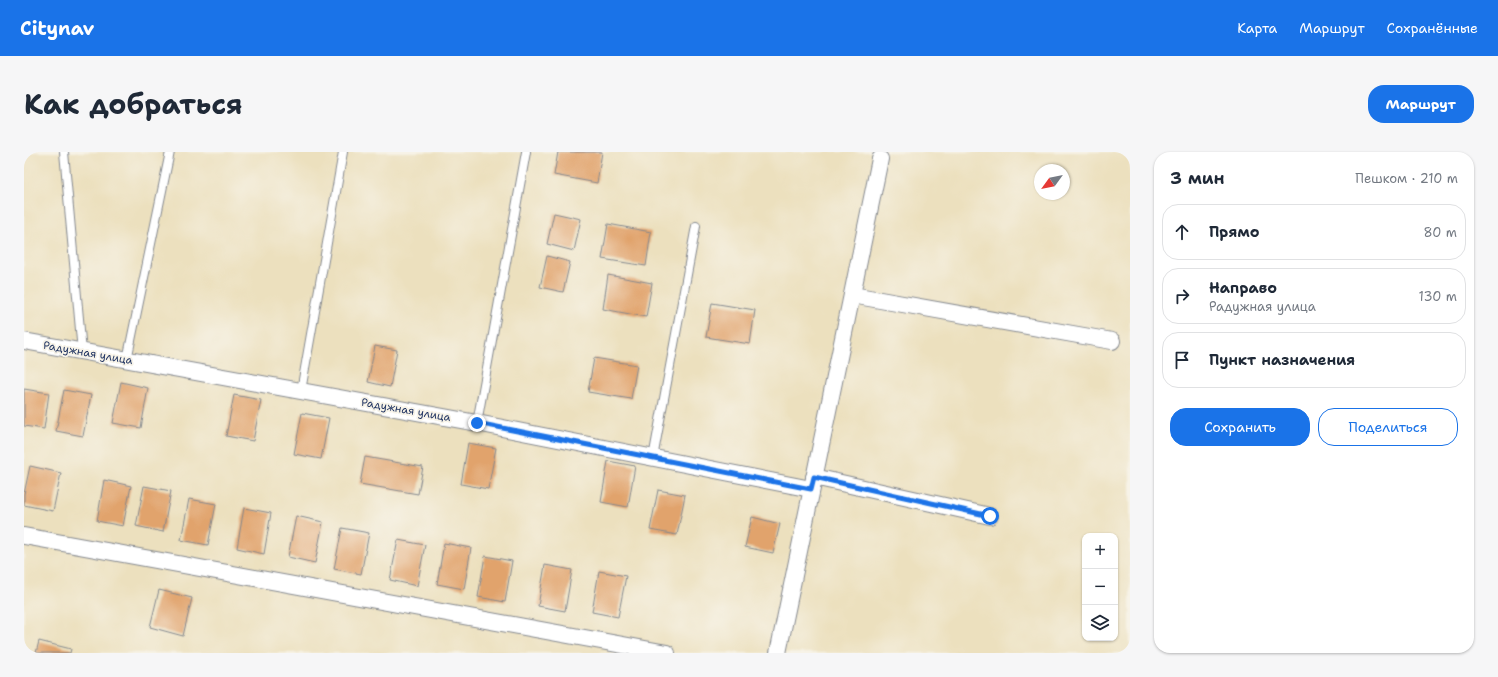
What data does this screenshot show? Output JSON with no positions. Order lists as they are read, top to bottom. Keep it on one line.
{"streets":{"street":["Радужная улица"]},"north":"bottom left","page":{"header":"Citynav","nav":["Карта","Маршрут","Сохранённые"],"title":"Как добраться","buttons":["Маршрут",["Сохранить","Поделиться"]],"heading":["3 мин","Пешком · 210 m"],"list":[["Прямо","80 m"],["Направо","Радужная улица","130 m"],"Пункт назначения"],"map_buttons":["+","−"]}}
